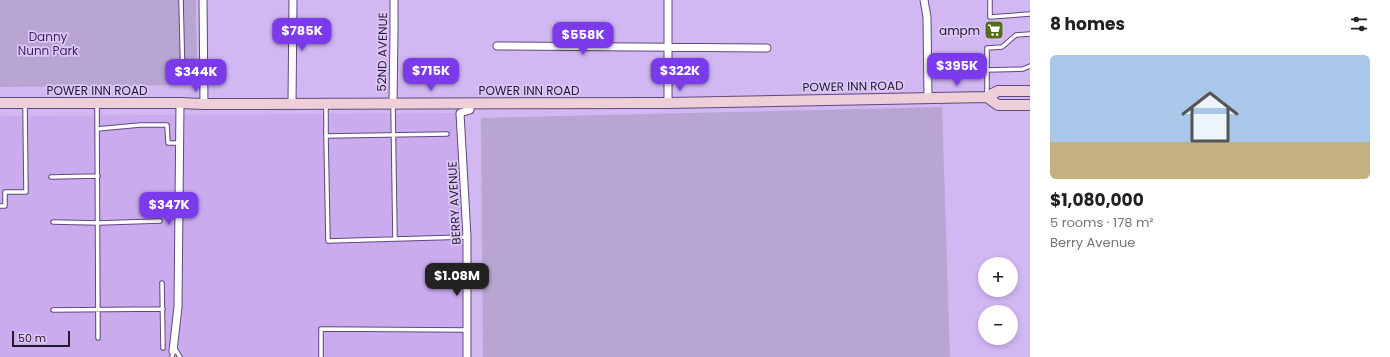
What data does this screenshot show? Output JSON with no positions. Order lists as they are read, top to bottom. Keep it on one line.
{"streets":{"main road":["POWER INN ROAD"],"street":["52ND AVENUE","BERRY AVENUE"]},"crossings":[["52ND AVENUE","POWER INN ROAD"],["POWER INN ROAD","BERRY AVENUE"]],"parks":["Danny Nunn Park"],"places":{"supermarket":["ampm"]},"scale_bar":"50 m","page":{"heading":"8 homes","price":["$785K","$558K","$395K","$715K","$322K","$344K","$347K","$1.08M"],"list":[{"name":"$1,080,000","note":"5 rooms · 178 m² · Berry Avenue"}],"map_buttons":["+","−"],"scale":"50 m"}}
